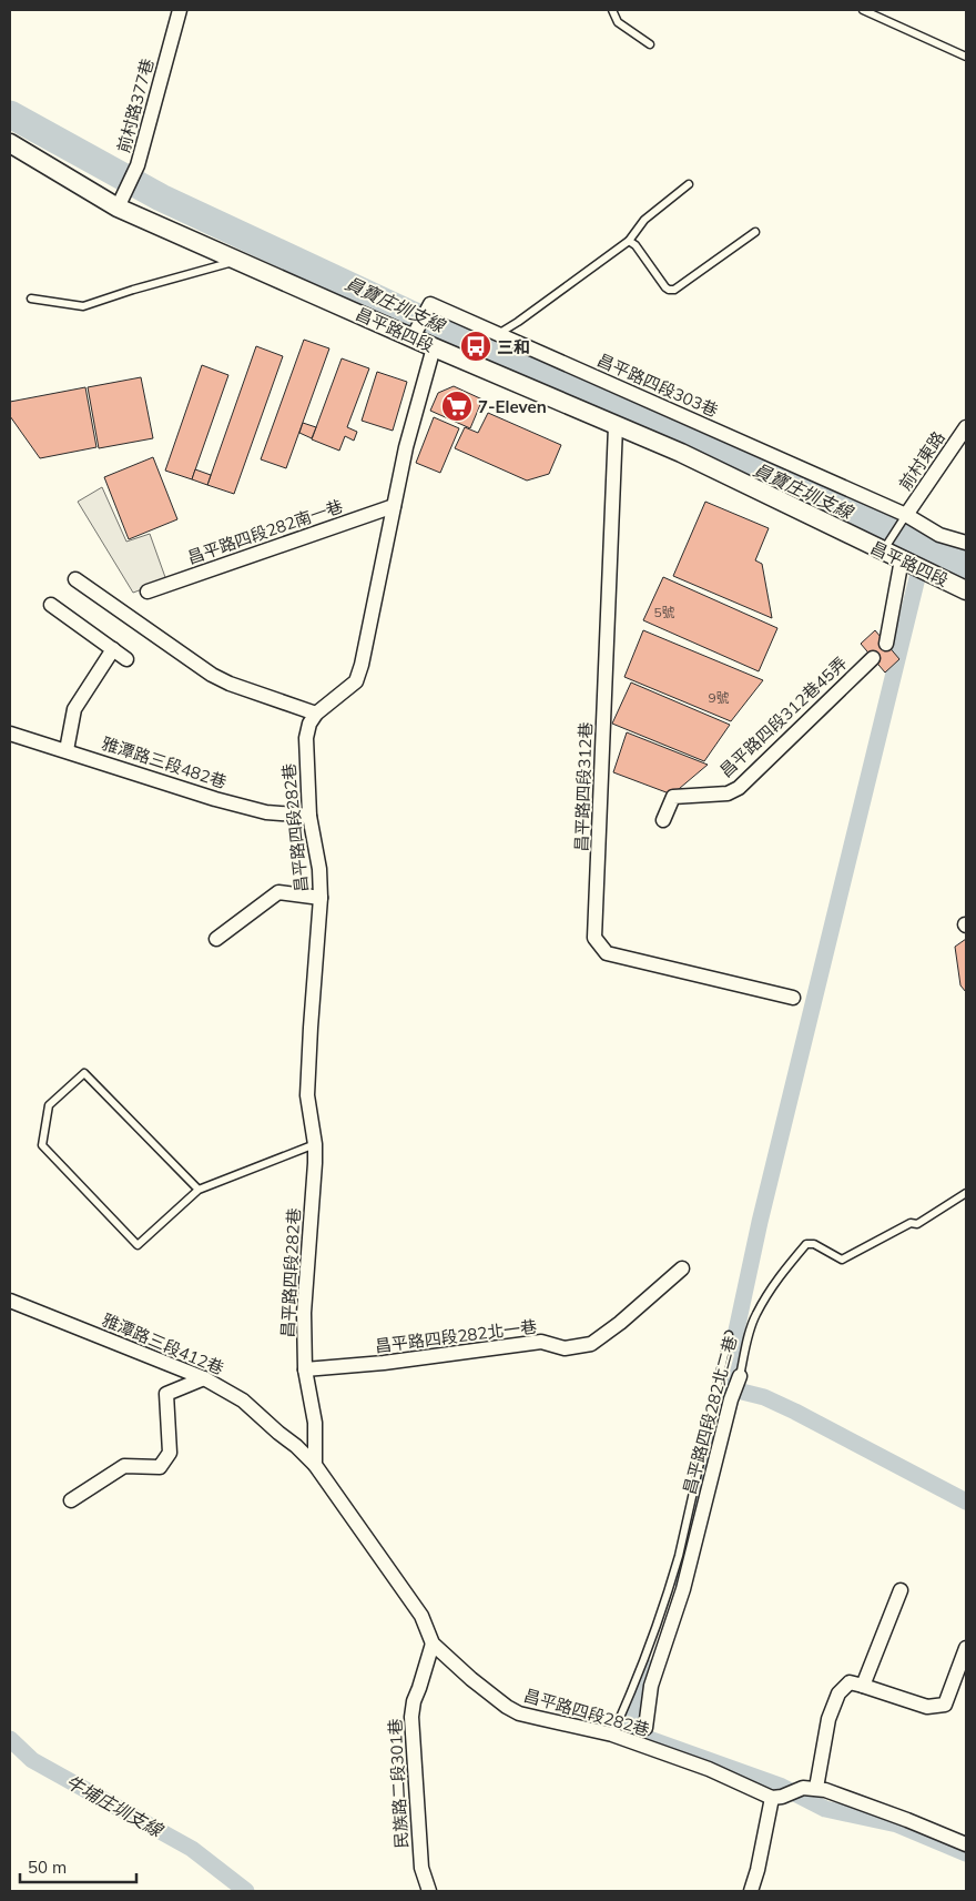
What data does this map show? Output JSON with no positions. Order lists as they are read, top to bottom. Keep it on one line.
{"streets":{"street":["前村路377巷","昌平路四段","昌平路四段303巷","前村東路","昌平路四段282南一巷","昌平路四段312巷45弄","雅潭路三段482巷","昌平路四段312巷","昌平路四段282巷","昌平路四段282北一巷","雅潭路三段412巷","昌平路四段282北二巷","民族路二段301巷"]},"crossings":[["前村路377巷","昌平路四段"],["昌平路四段","昌平路四段303巷"],["昌平路四段","昌平路四段312巷"],["昌平路四段","昌平路四段282巷"],["昌平路四段303巷","前村東路"],["昌平路四段282南一巷","昌平路四段282巷"],["雅潭路三段482巷","昌平路四段282巷"],["昌平路四段282巷","昌平路四段282北一巷"],["昌平路四段282巷","雅潭路三段412巷"],["昌平路四段282巷","昌平路四段282北二巷"],["昌平路四段282巷","民族路二段301巷"]],"water":["員寶庄圳支線","牛埔庄圳支線"],"places":{"bus stop":["三和"],"supermarket":["7-Eleven"]},"house_numbers":["5號","9號"],"scale_bar":"50 m"}
